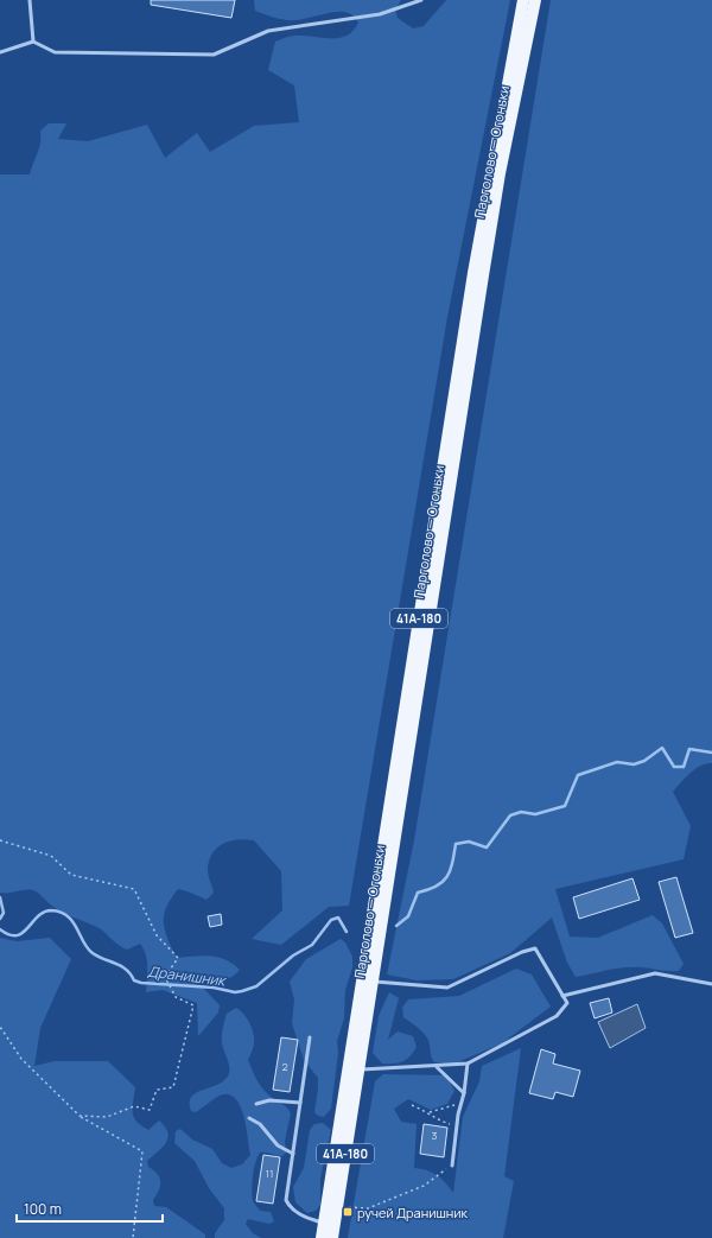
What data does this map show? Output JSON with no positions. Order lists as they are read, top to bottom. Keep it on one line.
{"streets":{"main road":["Парголово — Огоньки","41А-180"]},"water":["Дранишник"],"places":{"transit":["ручей Дранишник"]},"house_numbers":["2","3","11"],"scale_bar":"100 m"}
